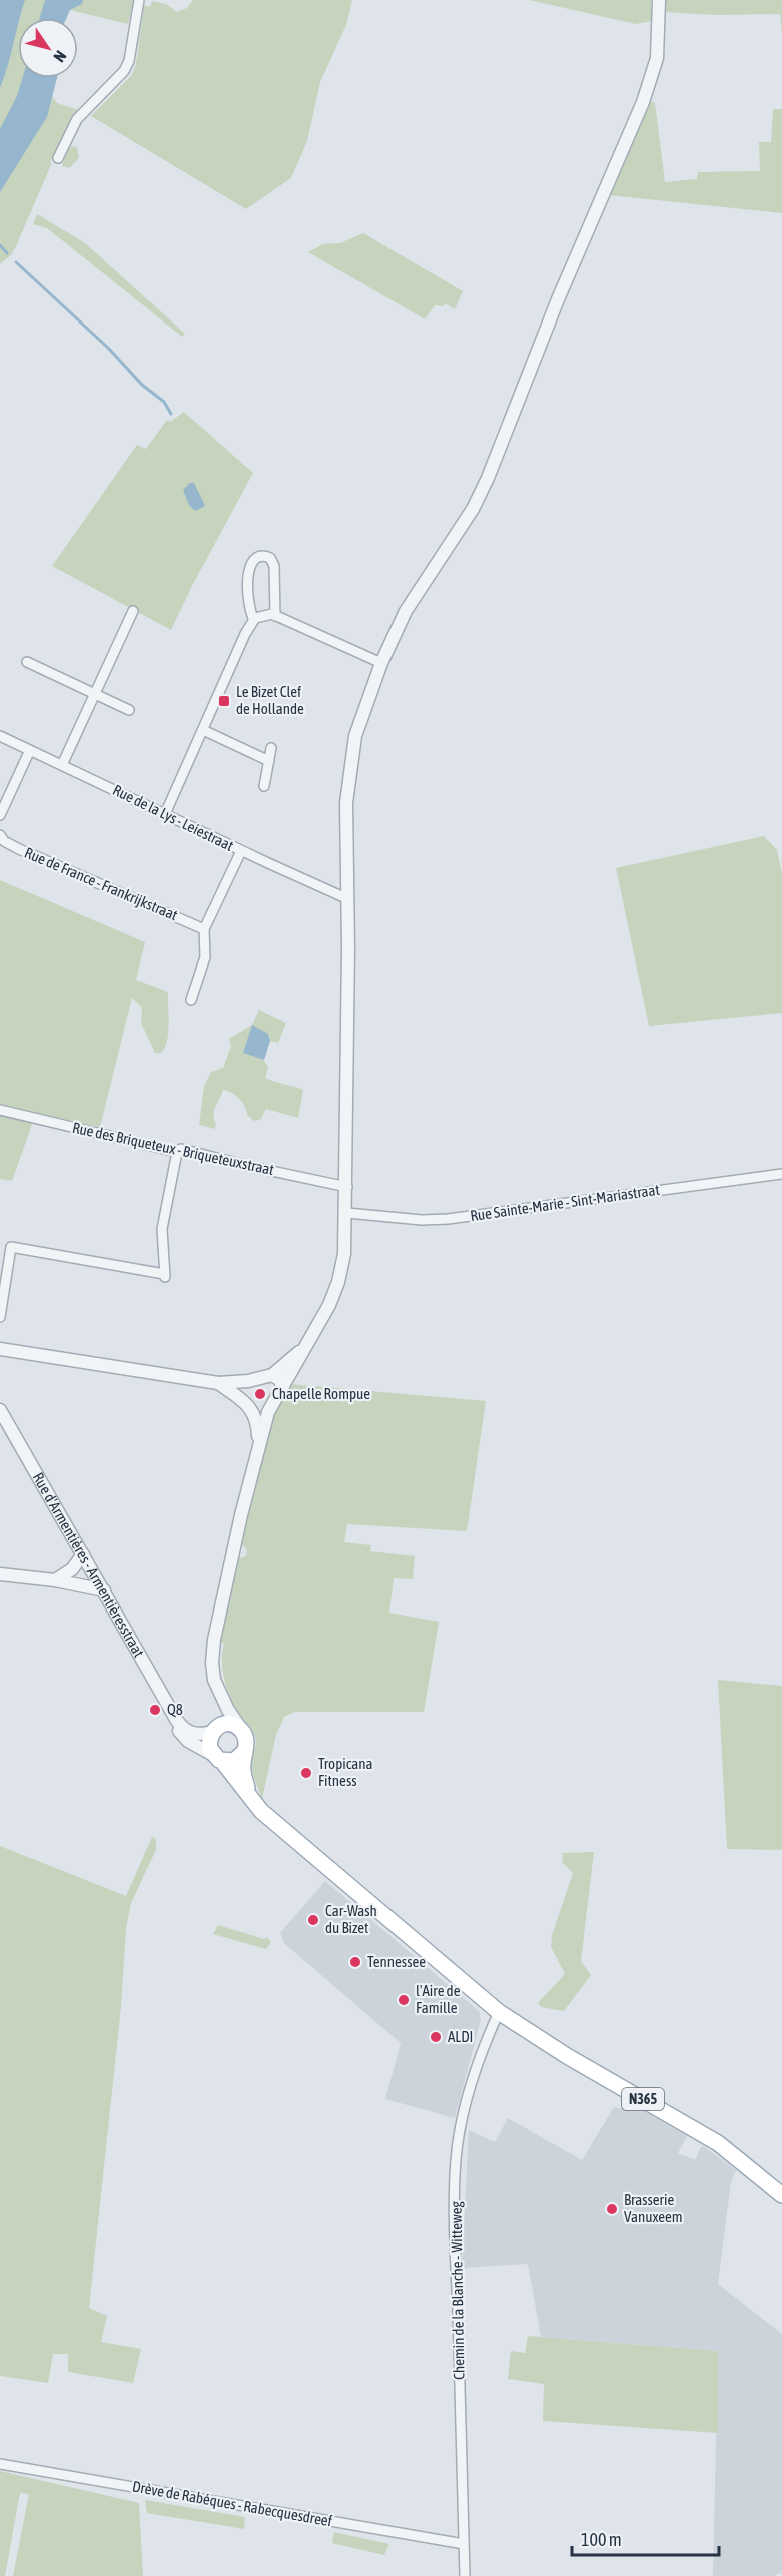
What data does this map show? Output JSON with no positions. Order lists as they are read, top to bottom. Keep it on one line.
{"streets":{"main road":["N365"],"street":["Rue de la Lys - Leiestraat","Rue de France - Frankrijkstraat","Rue des Briqueteux - Briqueteuxstraat","Rue Sainte-Marie - Sint-Mariastraat","Rue d'Armentières - Armentièresstraat","Chemin de la Blanche - Witteweg","Drève de Rabéques - Rabecquesdreef"]},"crossings":[["Rue d'Armentières - Armentièresstraat","N365"],["N365","Chemin de la Blanche - Witteweg"],["Chemin de la Blanche - Witteweg","Drève de Rabéques - Rabecquesdreef"]],"places":{"transit":["Le Bizet Clef de Hollande"],"other":["Chapelle Rompue","Q8","Tropicana Fitness","Car-Wash du Bizet","Tennessee","l'Aire de Famille","ALDI","Brasserie Vanuxeem"]},"scale_bar":"100 m","north":"bottom right"}
